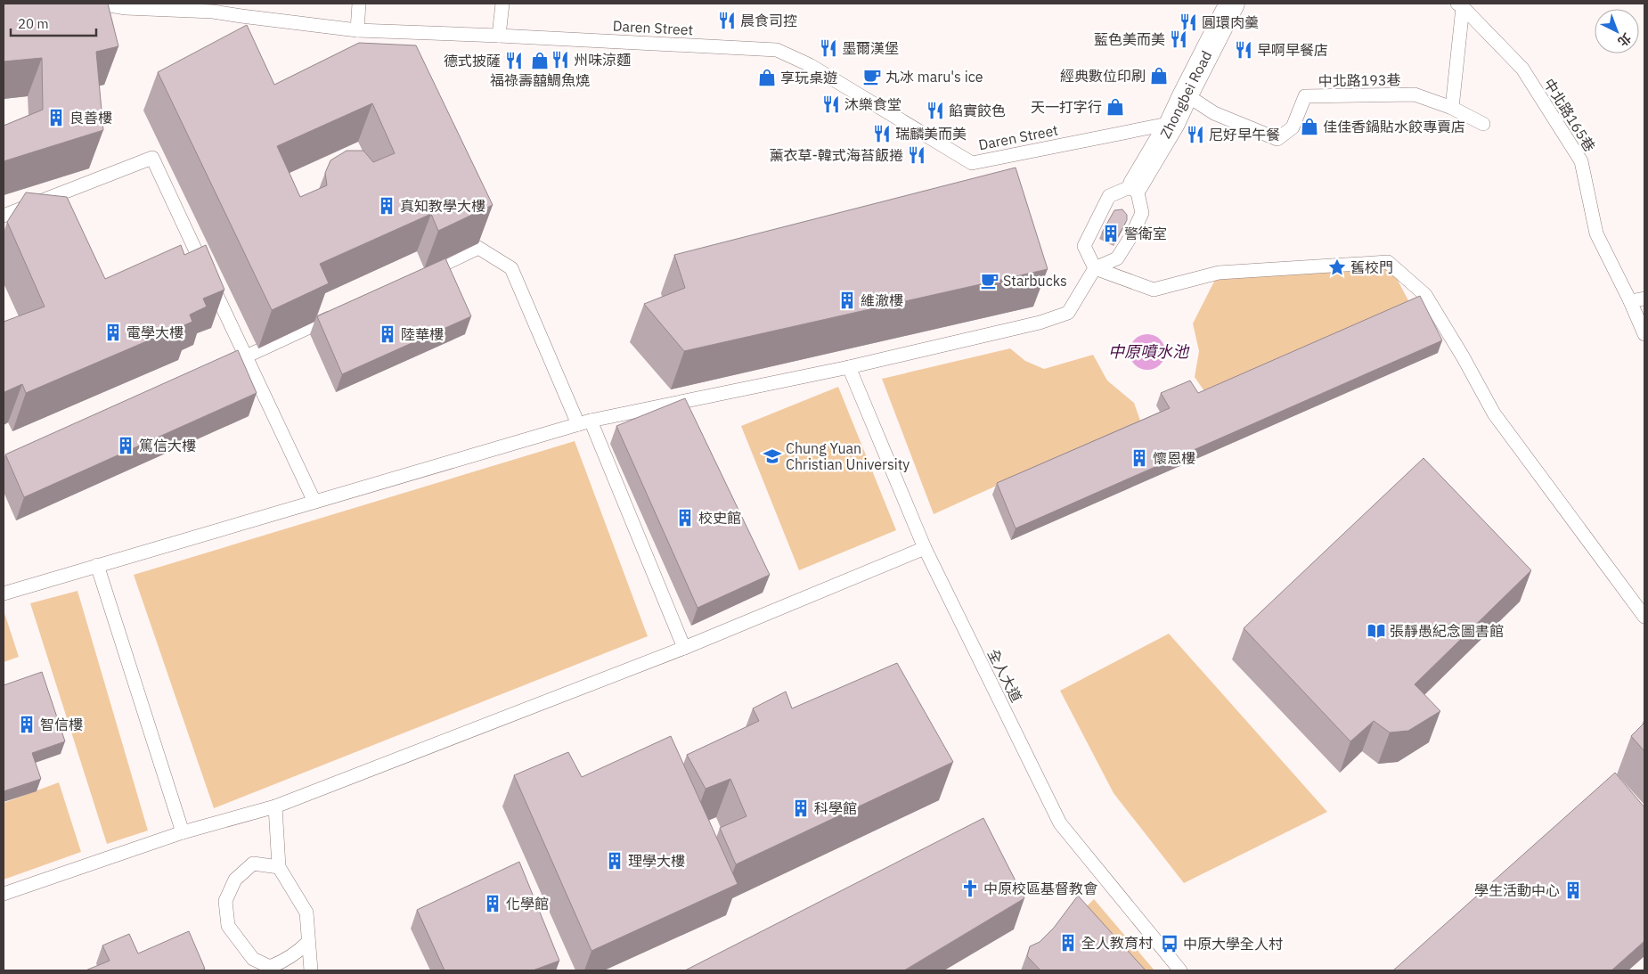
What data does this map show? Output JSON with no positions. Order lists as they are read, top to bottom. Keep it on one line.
{"streets":{"street":["Zhongbei Road"],"lane":["Daren Street","中北路193巷","中北路165巷","全人大道"]},"crossings":[["Daren Street","Zhongbei Road"],["中北路193巷","Zhongbei Road"]],"water":["中原噴水池"],"places":{"restaurant":["晨食司控","圓環肉羹","藍色美而美","墨爾漢堡","早啊早餐店","州味涼麵","德式披薩","沐樂食堂","餡實餃色","瑞麟美而美","尼好早午餐","薰衣草-韓式海苔飯捲"],"shop":["福祿壽囍鯛魚燒","經典數位印刷","享玩桌遊","天一打字行","佳佳香鍋貼水餃專賣店"],"cafe":["丸冰 maru's ice","Starbucks"],"building":["良善樓","真知教學大樓","警衛室","維澈樓","電學大樓","陸華樓","篤信大樓","懷恩樓","校史館","智信樓","科學館","理學大樓","學生活動中心","化學館","全人教育村"],"place":["舊校門"],"school or university":["Chung Yuan Christian University"],"library":["張靜愚紀念圖書館"],"church":["中原校區基督教會"],"bus stop":["中原大學全人村"]},"scale_bar":"20 m","north":"bottom right"}
